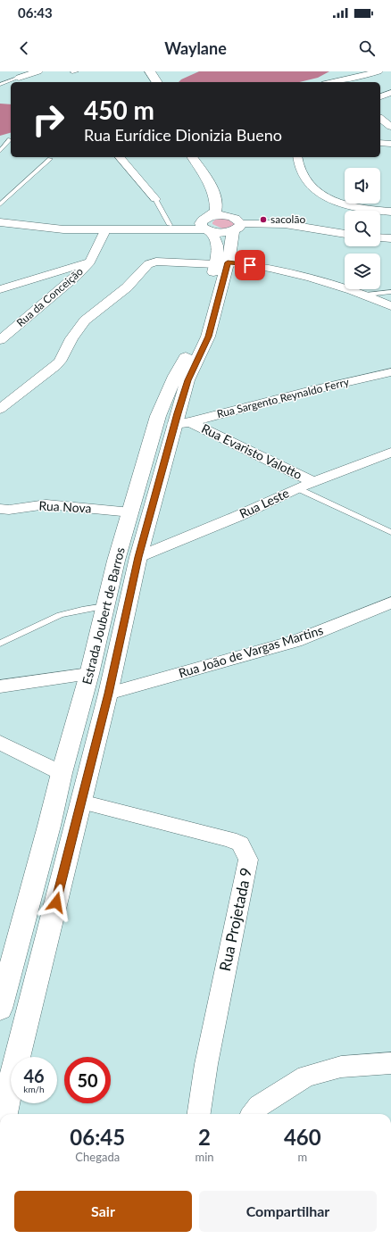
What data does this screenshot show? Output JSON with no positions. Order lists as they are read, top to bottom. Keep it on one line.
{"streets":{"main road":["Estrada Joubert de Barros"],"street":["Rua da Conceição","Rua Sargento Reynaldo Ferry","Rua Evaristo Valotto","Rua Leste","Rua Nova","Rua João de Vargas Martins","Rua Projetada 9"]},"crossings":[["Rua Sargento Reynaldo Ferry","Rua Evaristo Valotto"],["Rua Sargento Reynaldo Ferry","Estrada Joubert de Barros"],["Rua Evaristo Valotto","Rua Leste"],["Rua Evaristo Valotto","Estrada Joubert de Barros"],["Rua Leste","Estrada Joubert de Barros"],["Rua Nova","Estrada Joubert de Barros"],["Estrada Joubert de Barros","Rua João de Vargas Martins"],["Estrada Joubert de Barros","Rua Projetada 9"]],"places":["sacolão"],"page":{"status":"06:43","header":"Waylane","turn":["450 m","Rua Eurídice Dionizia Bueno"],"speed":"46 km/h","limit":"50","eta":["06:45","Chegada","2","min","460","m"],"buttons":["Sair","Compartilhar"]}}
